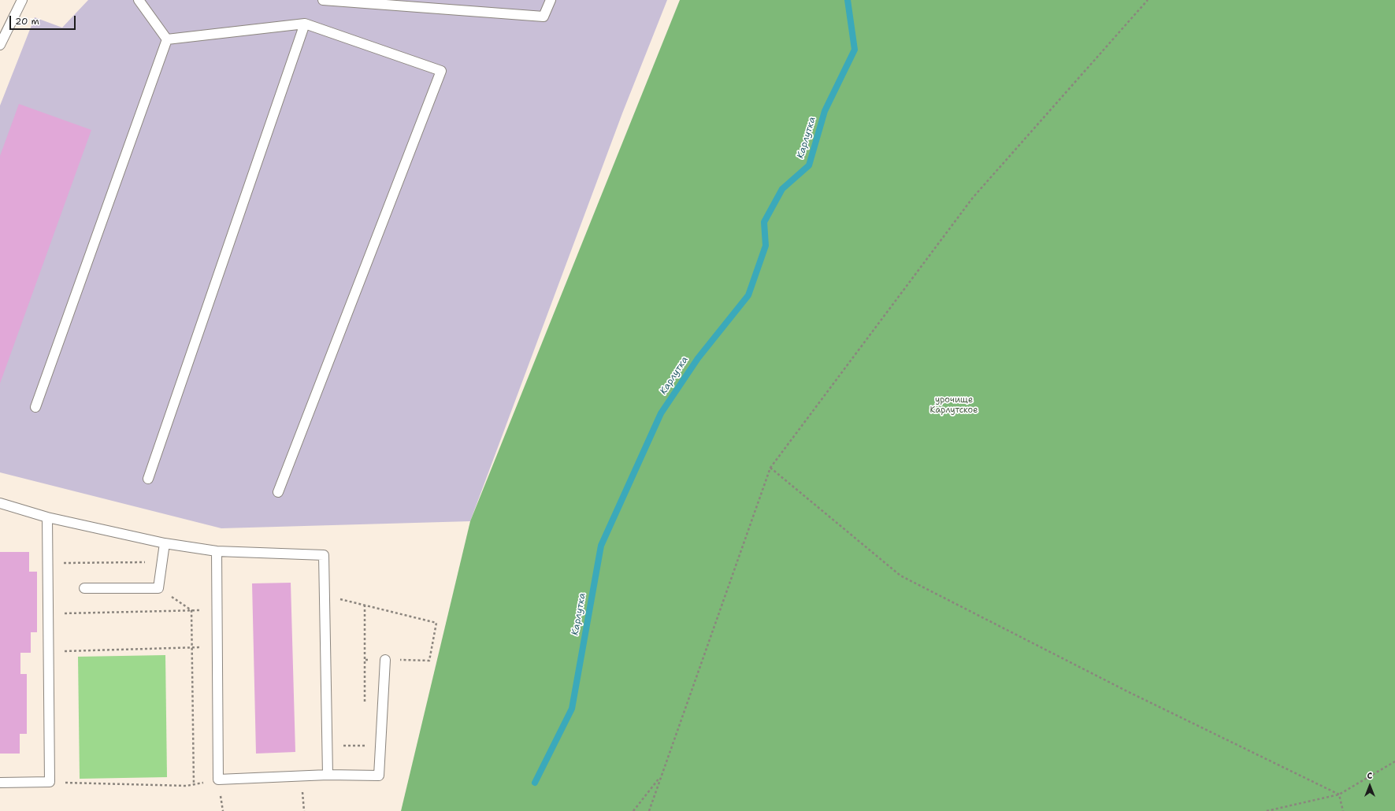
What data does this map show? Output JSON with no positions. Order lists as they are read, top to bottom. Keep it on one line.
{"water":["Карлутка"],"parks":["урочище Карлутское"],"scale_bar":"20 m","north":"top"}
